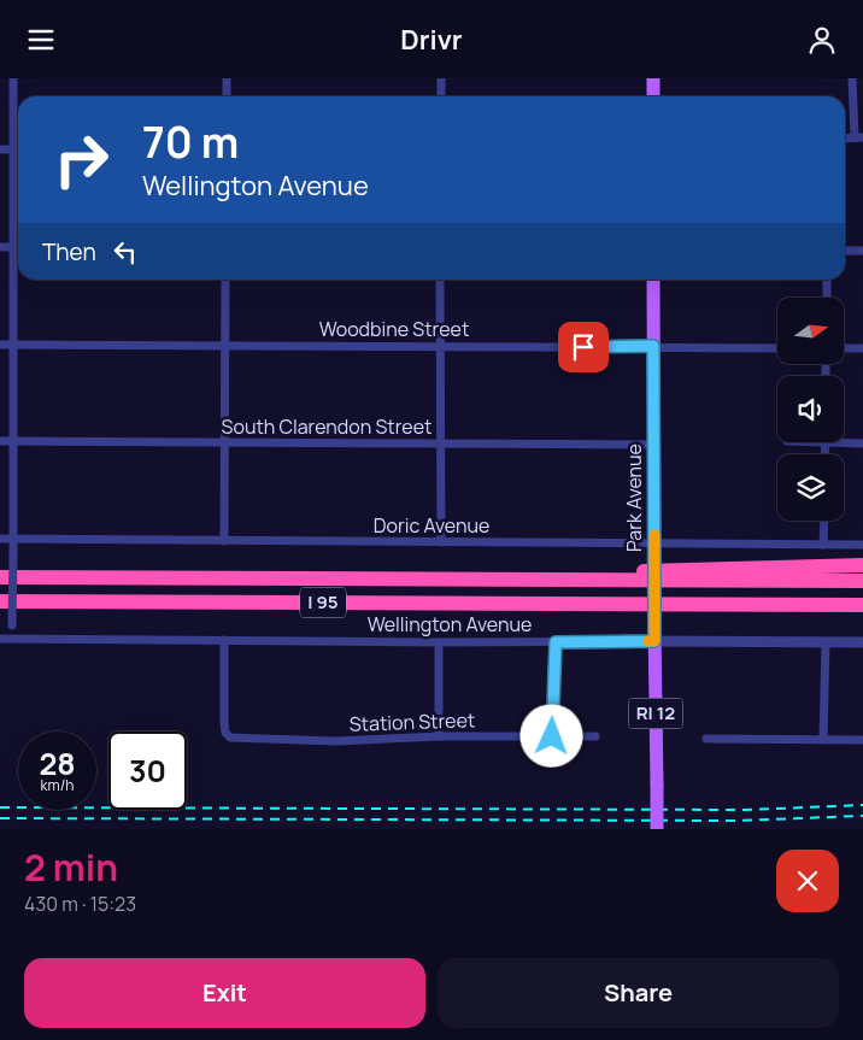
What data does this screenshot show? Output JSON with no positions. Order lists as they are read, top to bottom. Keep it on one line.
{"streets":{"highway":["I 95"],"main road":["Park Avenue","RI 12"],"street":["Woodbine Street","South Clarendon Street","Doric Avenue","Wellington Avenue","Station Street"]},"crossings":[["Woodbine Street","Park Avenue"],["South Clarendon Street","Park Avenue"],["Park Avenue","Doric Avenue"],["Park Avenue","Wellington Avenue"],["Wellington Avenue","Station Street"]],"north":"right","page":{"header":"Drivr","turn":["70 m","Wellington Avenue"],"then":"Then","speed":"28 km/h","limit":"30","heading":["2 min","430 m · 15:23"],"buttons":["Exit","Share"]}}
